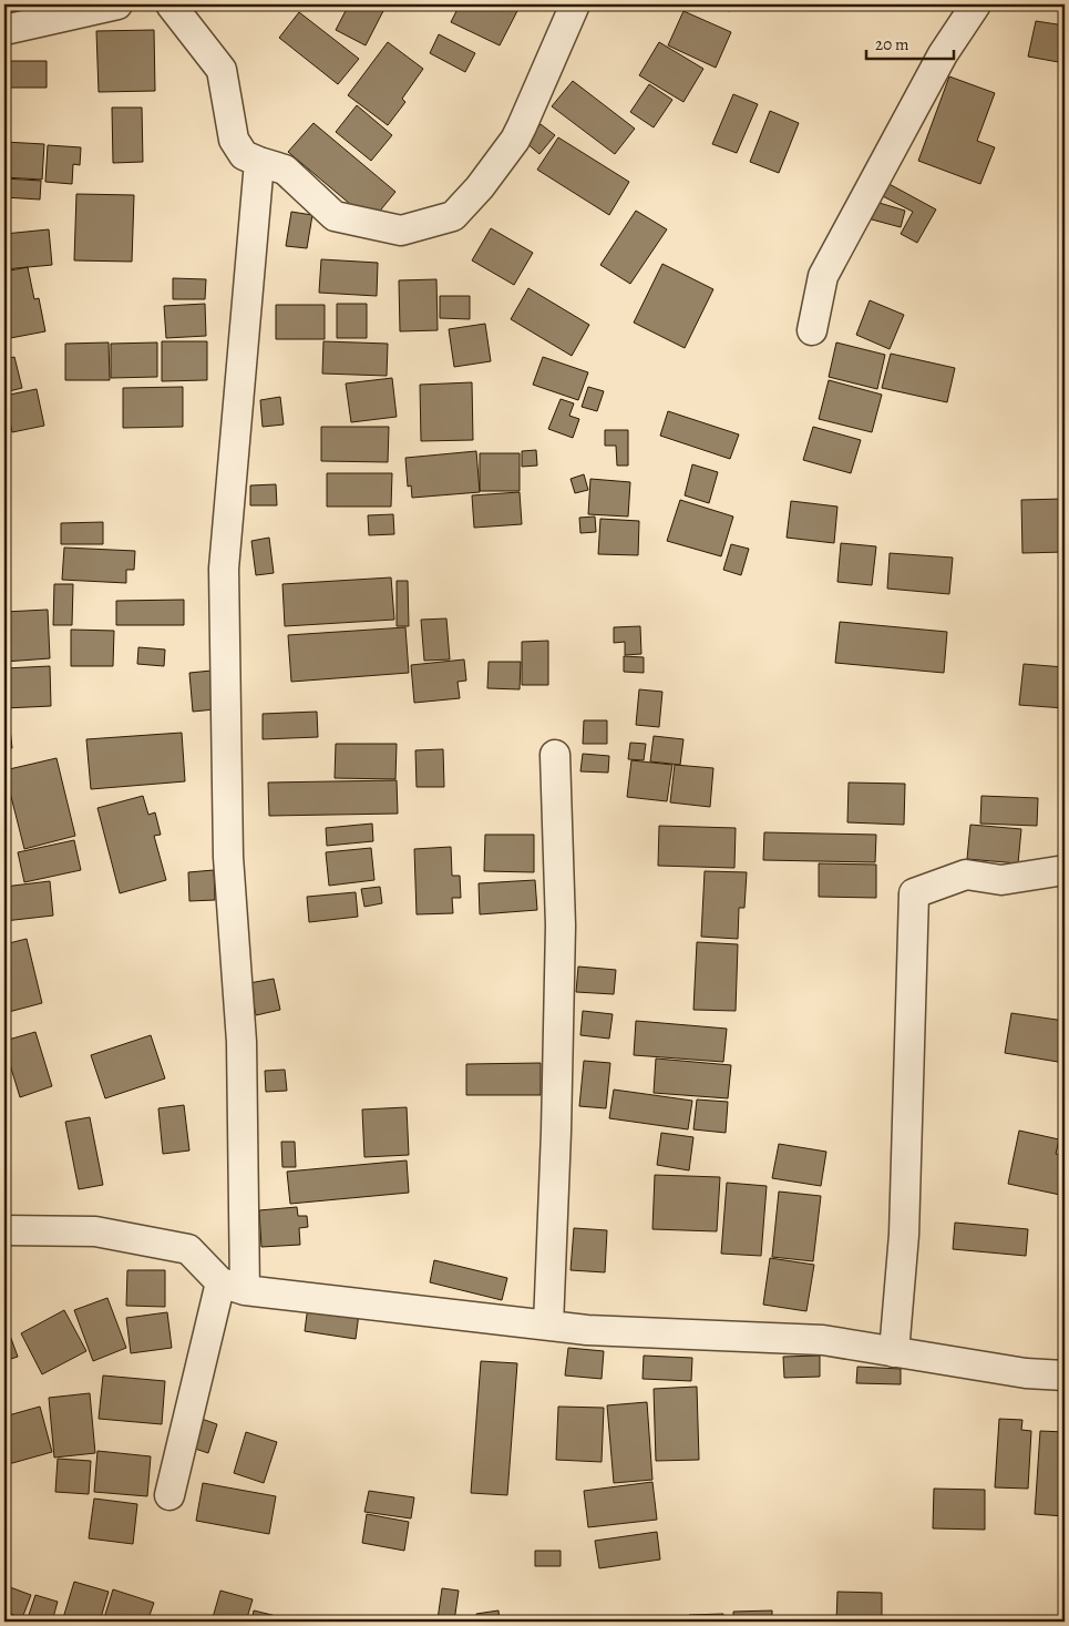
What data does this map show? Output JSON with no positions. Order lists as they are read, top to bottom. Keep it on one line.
{"scale_bar":"20 m"}
